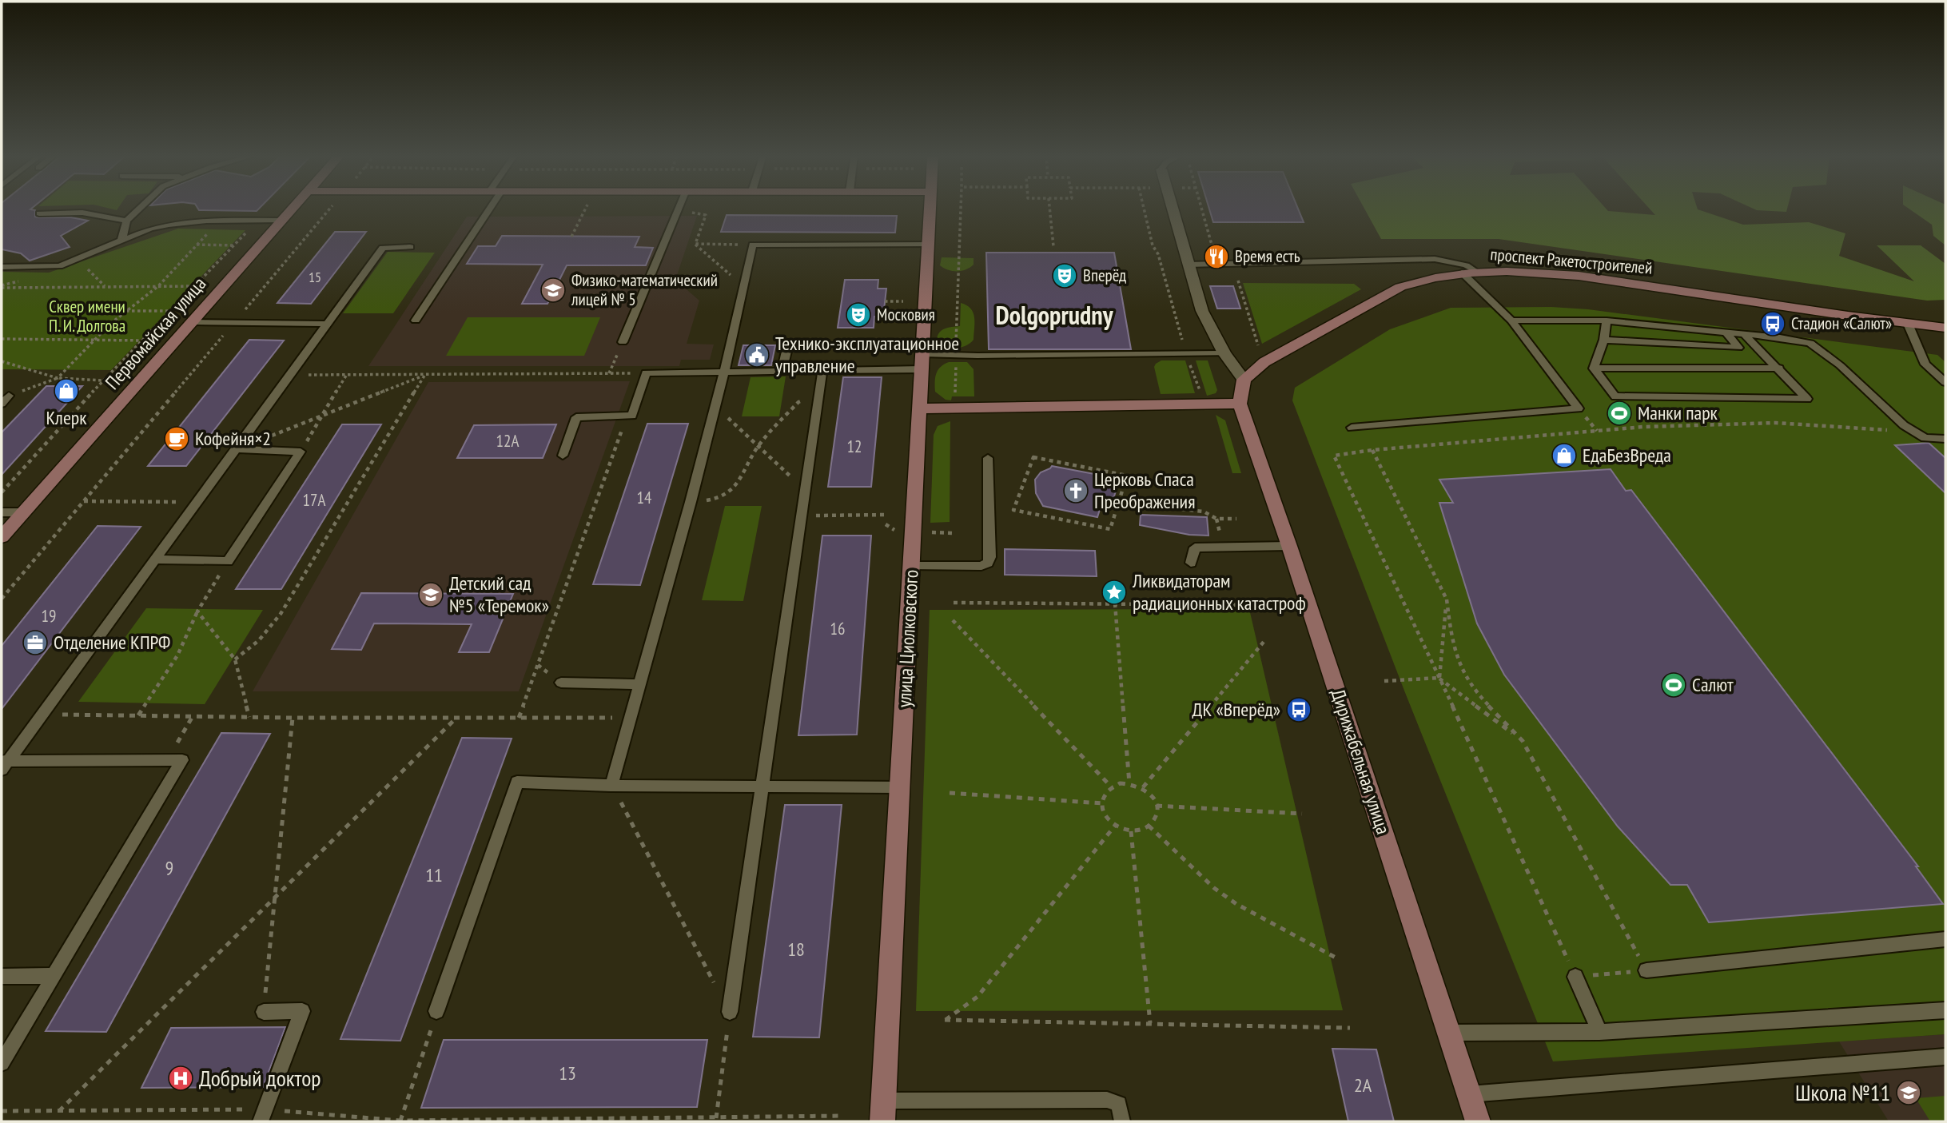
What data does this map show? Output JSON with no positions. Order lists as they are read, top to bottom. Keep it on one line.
{"streets":{"street":["проспект Ракетостроителей","Первомайская улица","улица Циолковского","Дирижабельная улица"]},"districts":["Dolgoprudny"],"parks":["Сквер имени П. И. Долгова"],"places":{"restaurant":["Время есть"],"theatre":["Вперёд","Московия"],"school or university":["Физико-математический лицей № 5","Детский сад №5 «Теремок»","Школа №11"],"bus stop":["Стадион «Салют»","ДК «Вперёд»"],"public building":["Технико-эксплуатационное управление"],"shop":["Клерк","ЕдаБезВреда"],"sports":["Манки парк","Салют"],"cafe":["Кофейня×2"],"church":["Церковь Спаса Преображения"],"place":["Ликвидаторам радиационных катастроф"],"office":["Отделение КПРФ"],"hospital":["Добрый доктор"]},"house_numbers":["15","12А","12","14","17А","19","16","9","11","18","13","2А"]}
